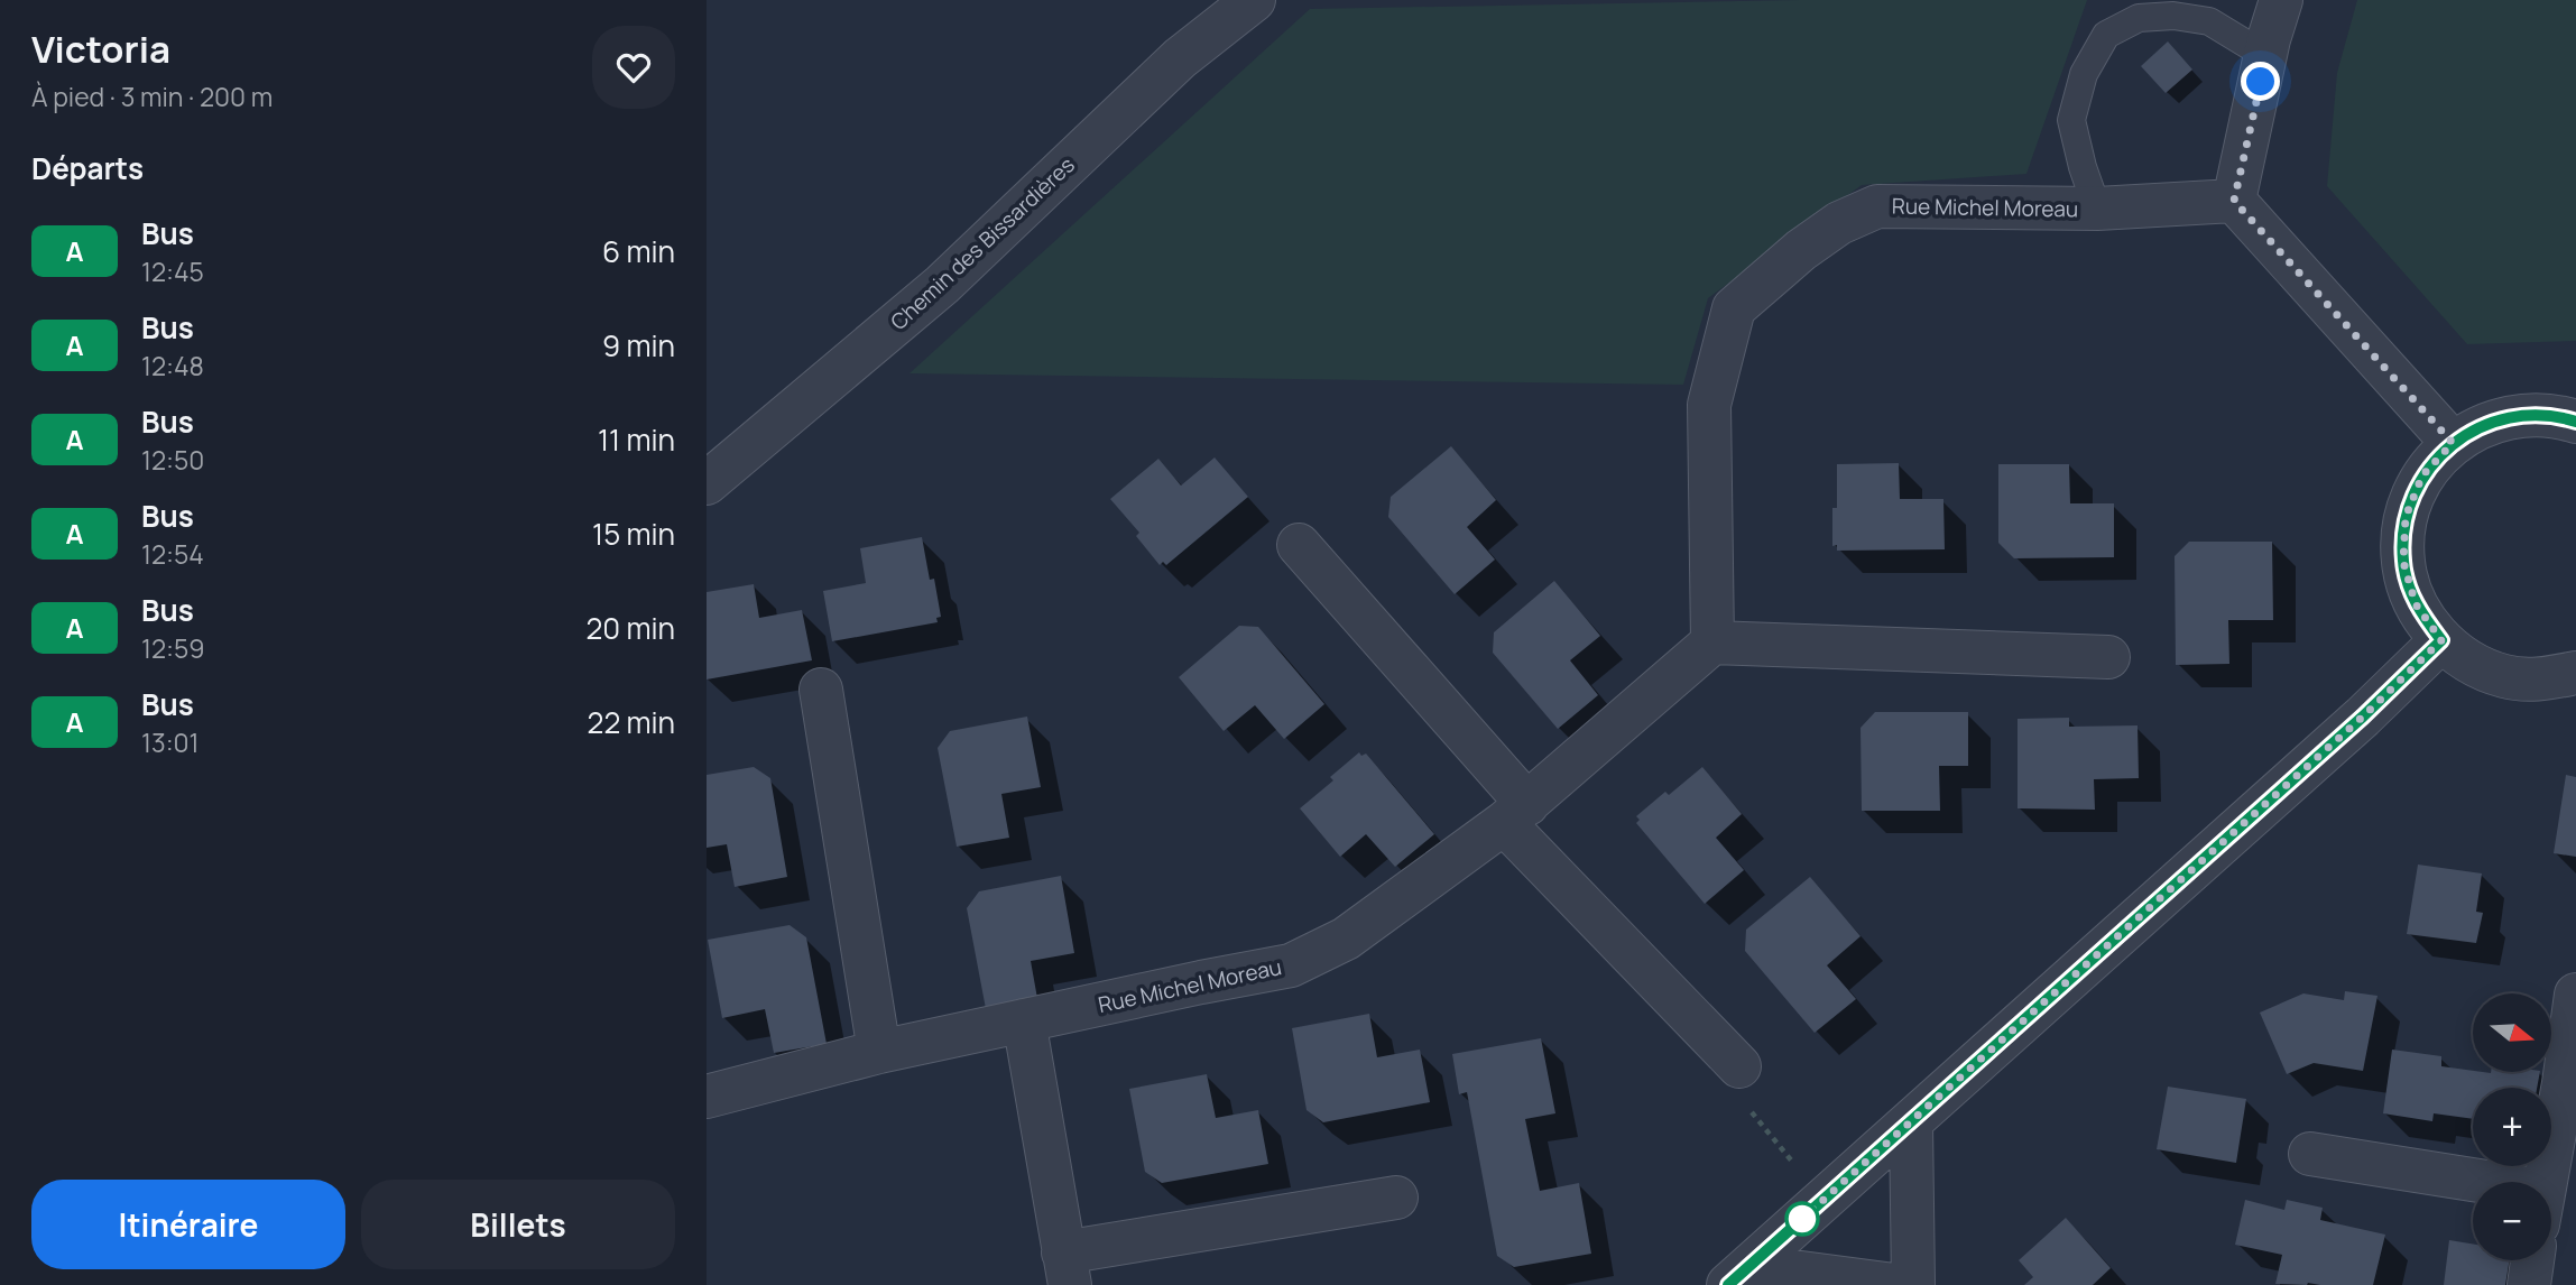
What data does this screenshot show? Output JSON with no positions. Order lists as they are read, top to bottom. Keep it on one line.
{"streets":{"street":["Rue Michel Moreau","Chemin des Bissardières"]},"lines":["bus line A"],"north":"right","page":{"heading":[["Victoria","À pied · 3 min · 200 m"],"Départs"],"list":[{"mark":"A","name":"Bus","note":"12:45","value":"6 min"},{"mark":"A","name":"Bus","note":"12:48","value":"9 min"},{"mark":"A","name":"Bus","note":"12:50","value":"11 min"},{"mark":"A","name":"Bus","note":"12:54","value":"15 min"},{"mark":"A","name":"Bus","note":"12:59","value":"20 min"},{"mark":"A","name":"Bus","note":"13:01","value":"22 min"}],"map_buttons":["+","−"],"buttons":["Itinéraire","Billets"]}}
